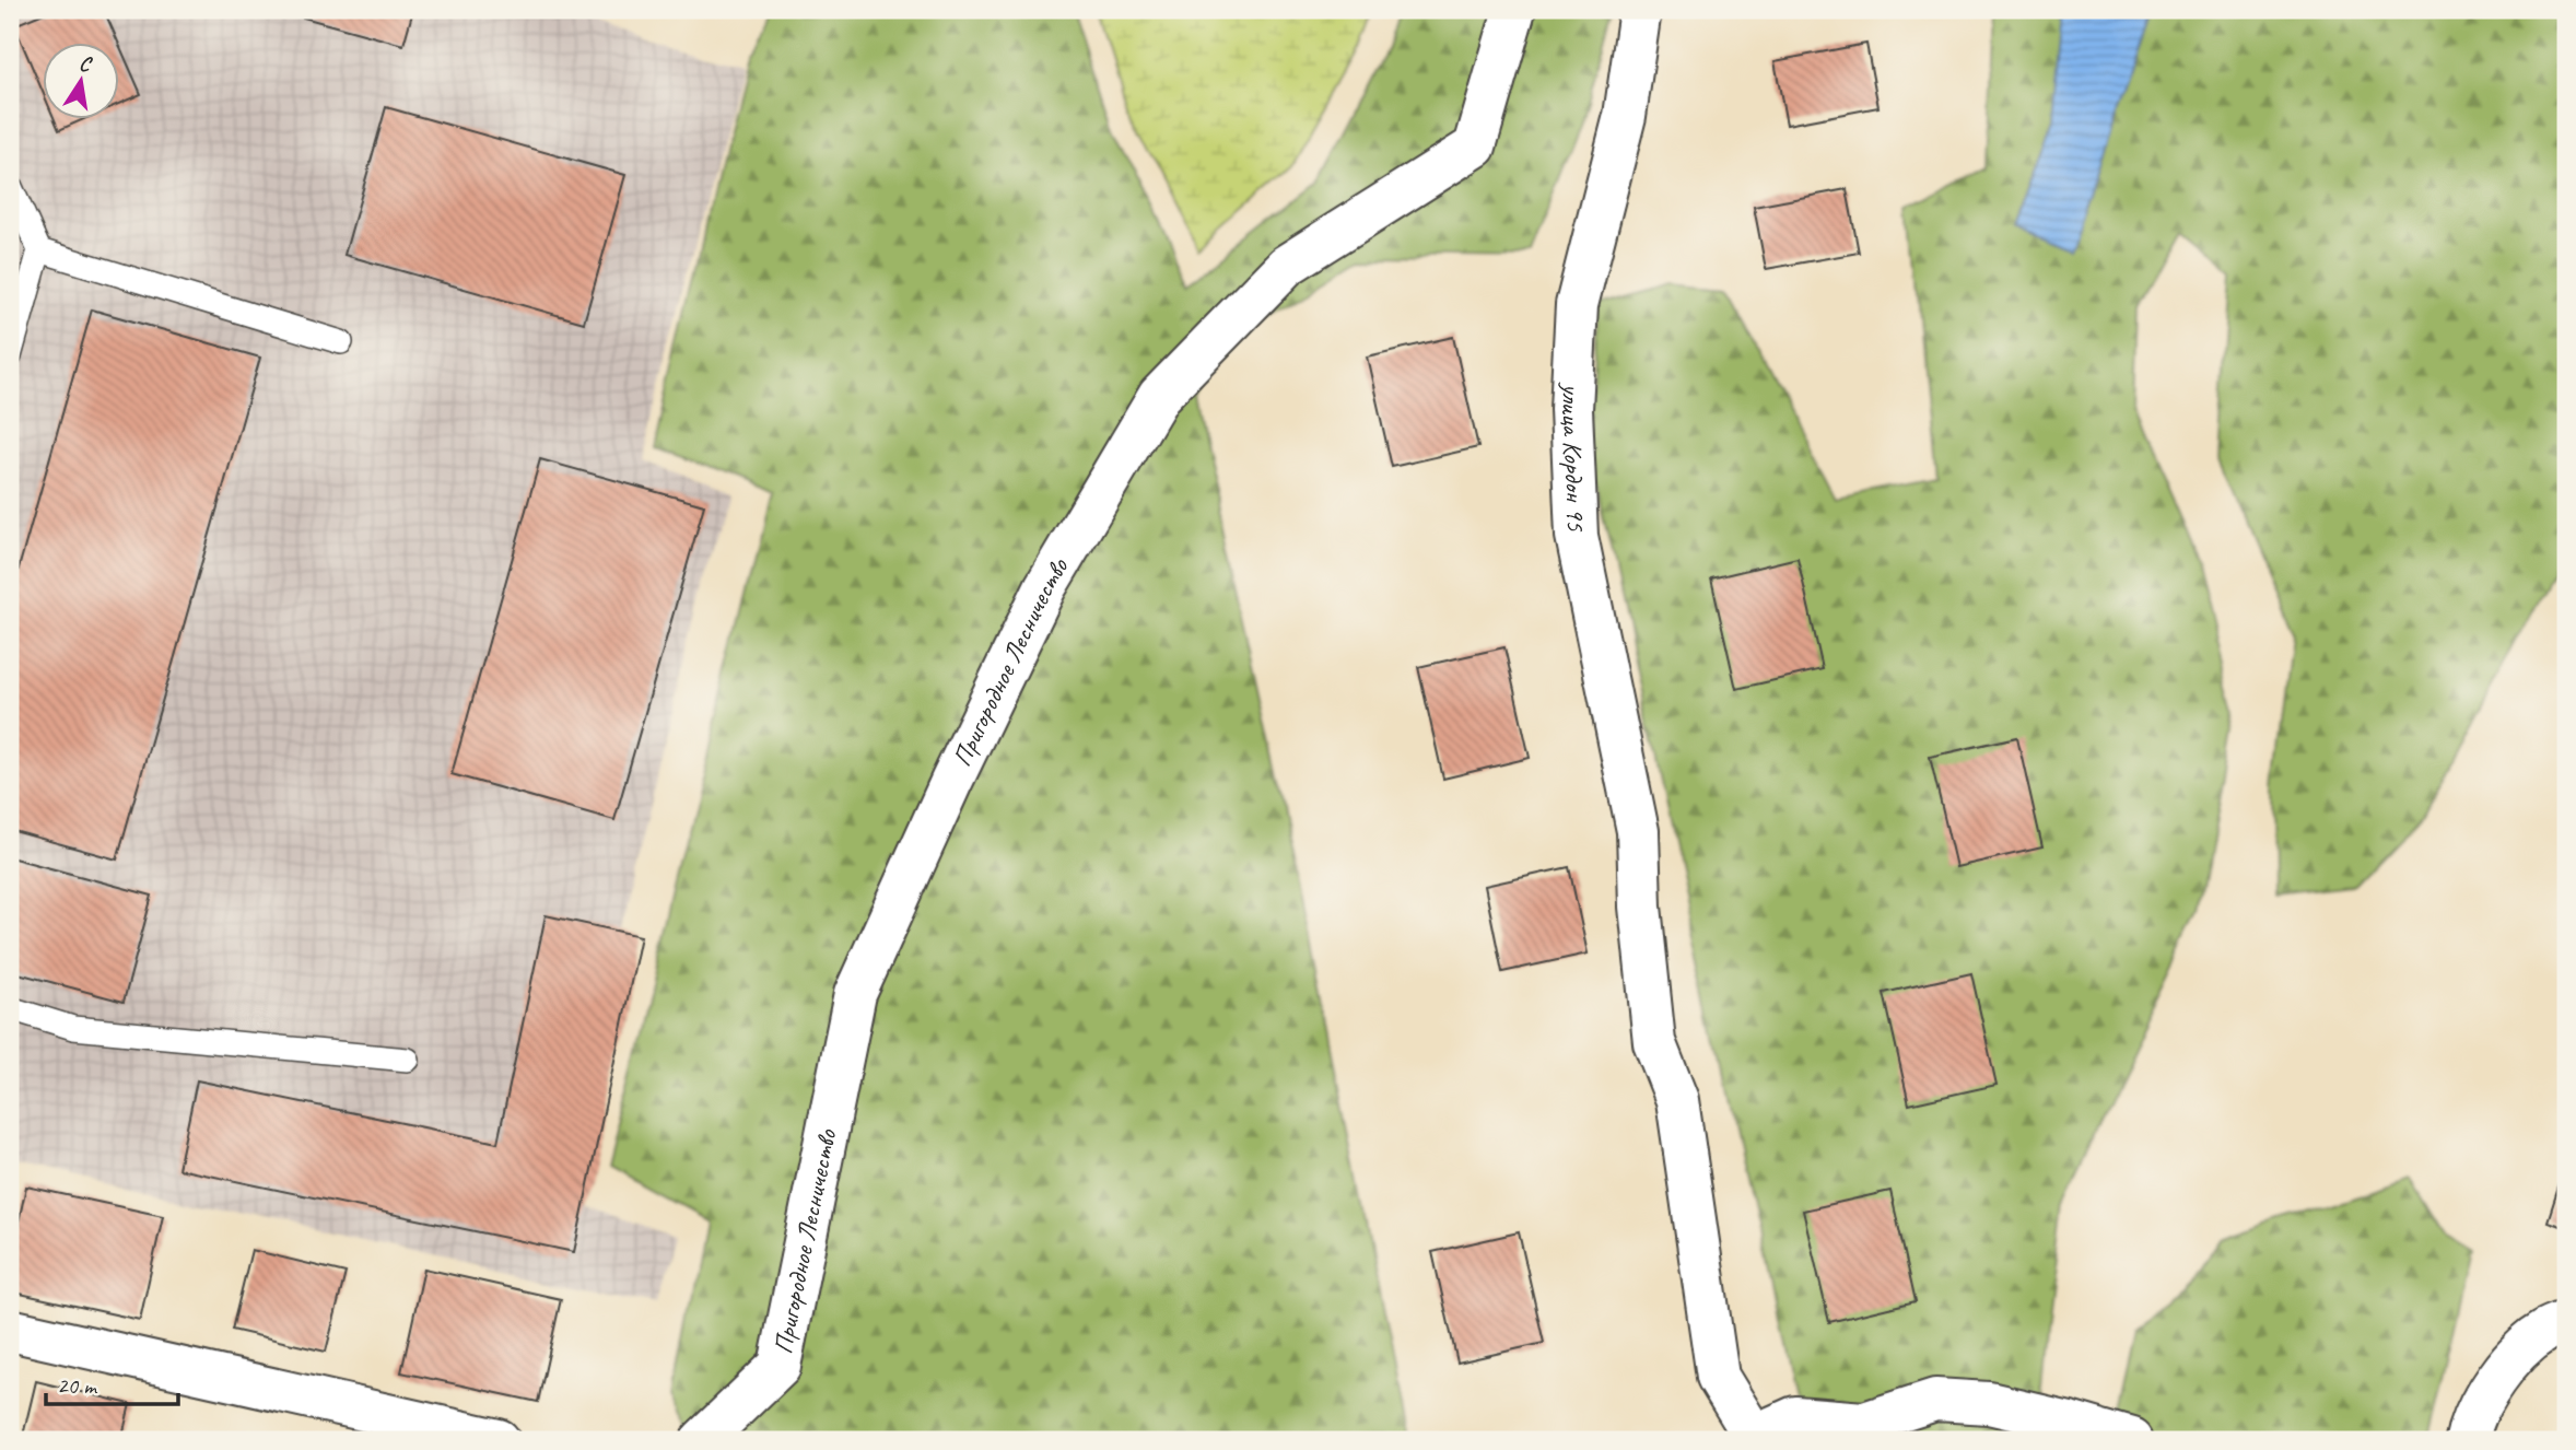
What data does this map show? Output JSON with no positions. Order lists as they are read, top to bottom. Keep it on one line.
{"streets":{"street":["улица Кордон 95","Пригородное Лесничество"]},"scale_bar":"20 m","north":"top"}
